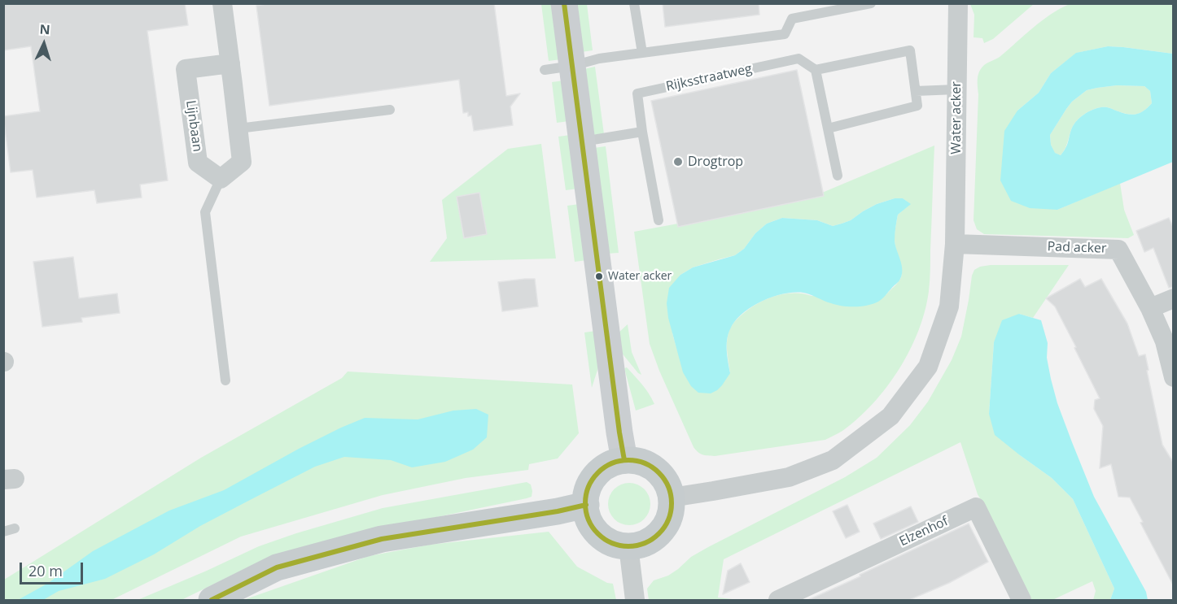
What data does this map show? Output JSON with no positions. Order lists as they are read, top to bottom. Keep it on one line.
{"streets":{"street":["Water acker","Lijnbaan","Pad acker","Elzenhof"],"lane":["Rijksstraatweg"]},"crossings":[["Water acker","Pad acker"]],"places":["Drogtrop","Water acker"],"scale_bar":"20 m","north":"top"}
